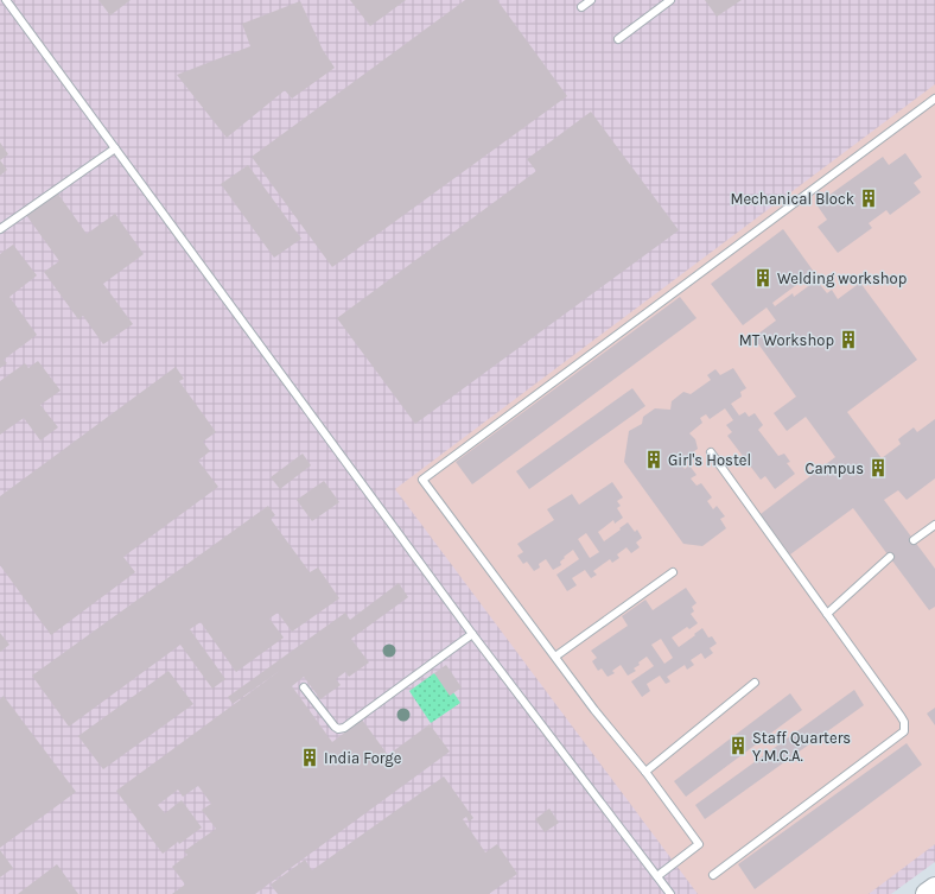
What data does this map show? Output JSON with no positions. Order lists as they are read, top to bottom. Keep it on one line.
{"places":{"building":["Mechanical Block","Welding workshop","MT Workshop","Girl's Hostel","Campus","Staff Quarters Y.M.C.A.","India Forge"]}}
